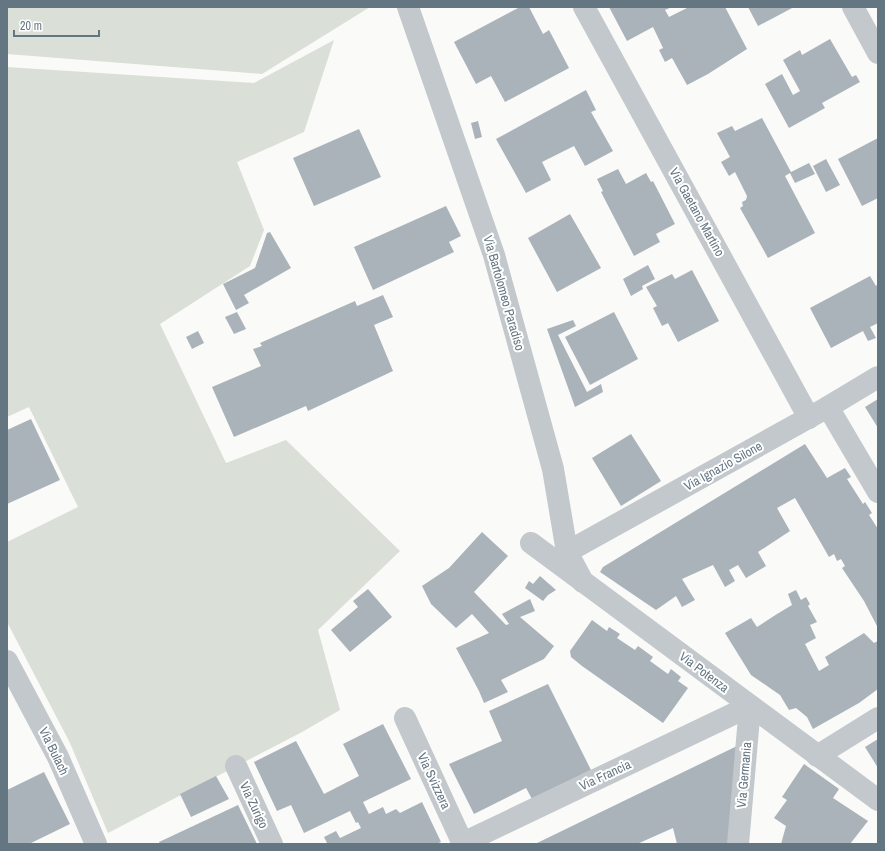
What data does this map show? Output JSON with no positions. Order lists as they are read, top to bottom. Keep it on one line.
{"streets":{"street":["Via Gaetano Martino","Via Bartolomeo Paradiso","Via Ignazio Silone","Via Potenza","Via Bulach","Via Francia","Via Germania","Via Svizzera","Via Zurigo"]},"crossings":[["Via Gaetano Martino","Via Ignazio Silone"],["Via Bartolomeo Paradiso","Via Ignazio Silone"],["Via Bartolomeo Paradiso","Via Potenza"],["Via Potenza","Via Francia"],["Via Potenza","Via Germania"],["Via Francia","Via Germania"],["Via Francia","Via Svizzera"]],"scale_bar":"20 m"}
